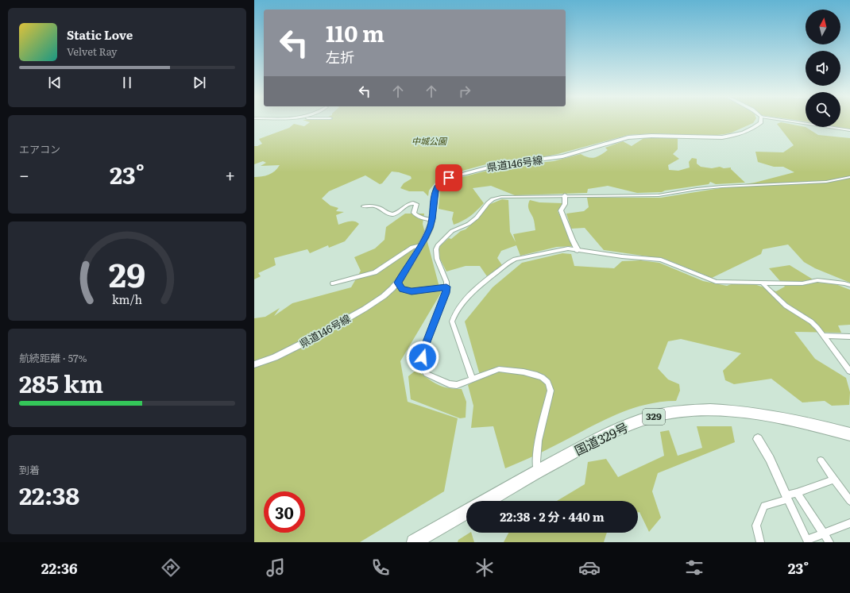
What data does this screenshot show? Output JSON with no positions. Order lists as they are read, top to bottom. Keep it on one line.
{"streets":{"highway":["329","国道329号"],"main road":["県道146号線"]},"parks":["中城公園"],"north":"top","page":{"turn":["110 m","左折"],"song":["Static Love","Velvet Ray"],"tile":["エアコン",["航続距離 · 57%","285 km"],["到着","22:38"]],"heat":["−","23°","+"],"limit":"30","trip":"22:38 · 2 分 · 440 m","tabs":["22:36","23°"],"gauge":["29","km/h"]}}
